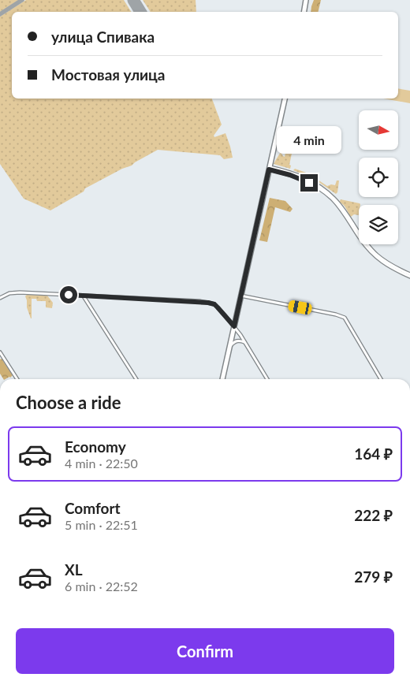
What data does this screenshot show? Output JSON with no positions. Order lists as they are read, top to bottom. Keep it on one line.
{"north":"right","page":{"banner":["улица Спивака","Мостовая улица"],"bubble":"4 min","heading":"Choose a ride","list":[{"name":"Economy","note":"4 min · 22:50","value":"164 ₽"},{"name":"Comfort","note":"5 min · 22:51","value":"222 ₽"},{"name":"XL","note":"6 min · 22:52","value":"279 ₽"}],"buttons":"Confirm"}}
